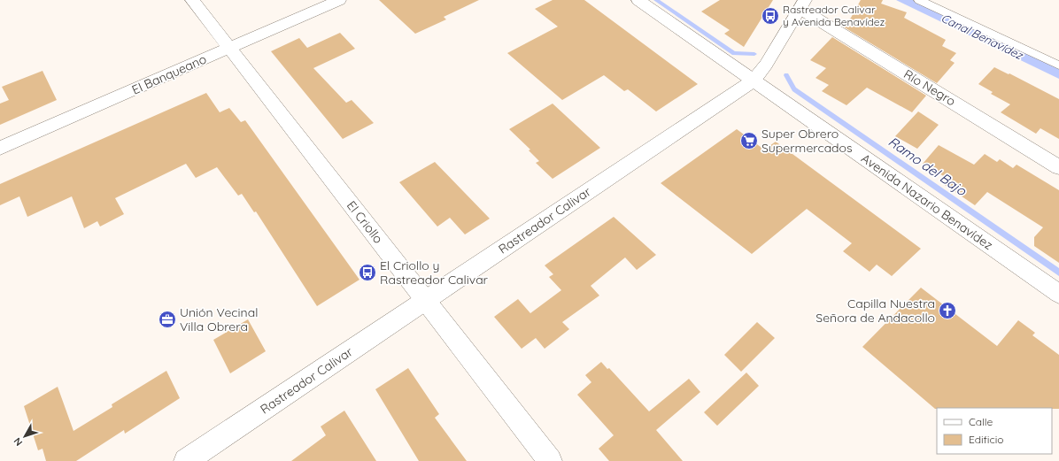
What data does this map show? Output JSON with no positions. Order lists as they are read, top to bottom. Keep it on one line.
{"streets":{"street":["El Banqueano","Río Negro","Avenida Nazario Benavídez","Rastreador Calivar","El Criollo"]},"crossings":[["El Banqueano","El Criollo"],["Río Negro","Rastreador Calivar"],["Avenida Nazario Benavídez","Rastreador Calivar"],["Rastreador Calivar","El Criollo"]],"water":["Canal Benavídez","Ramo del Bajo"],"places":{"bus stop":["Rastreador Calivar y Avenida Benavídez","El Criollo y Rastreador Calivar"],"supermarket":["Super Obrero Supermercados"],"church":["Capilla Nuestra Señora de Andacollo"],"office":["Unión Vecinal Villa Obrera"]},"legend":["Calle","Edificio"],"north":"bottom left"}
